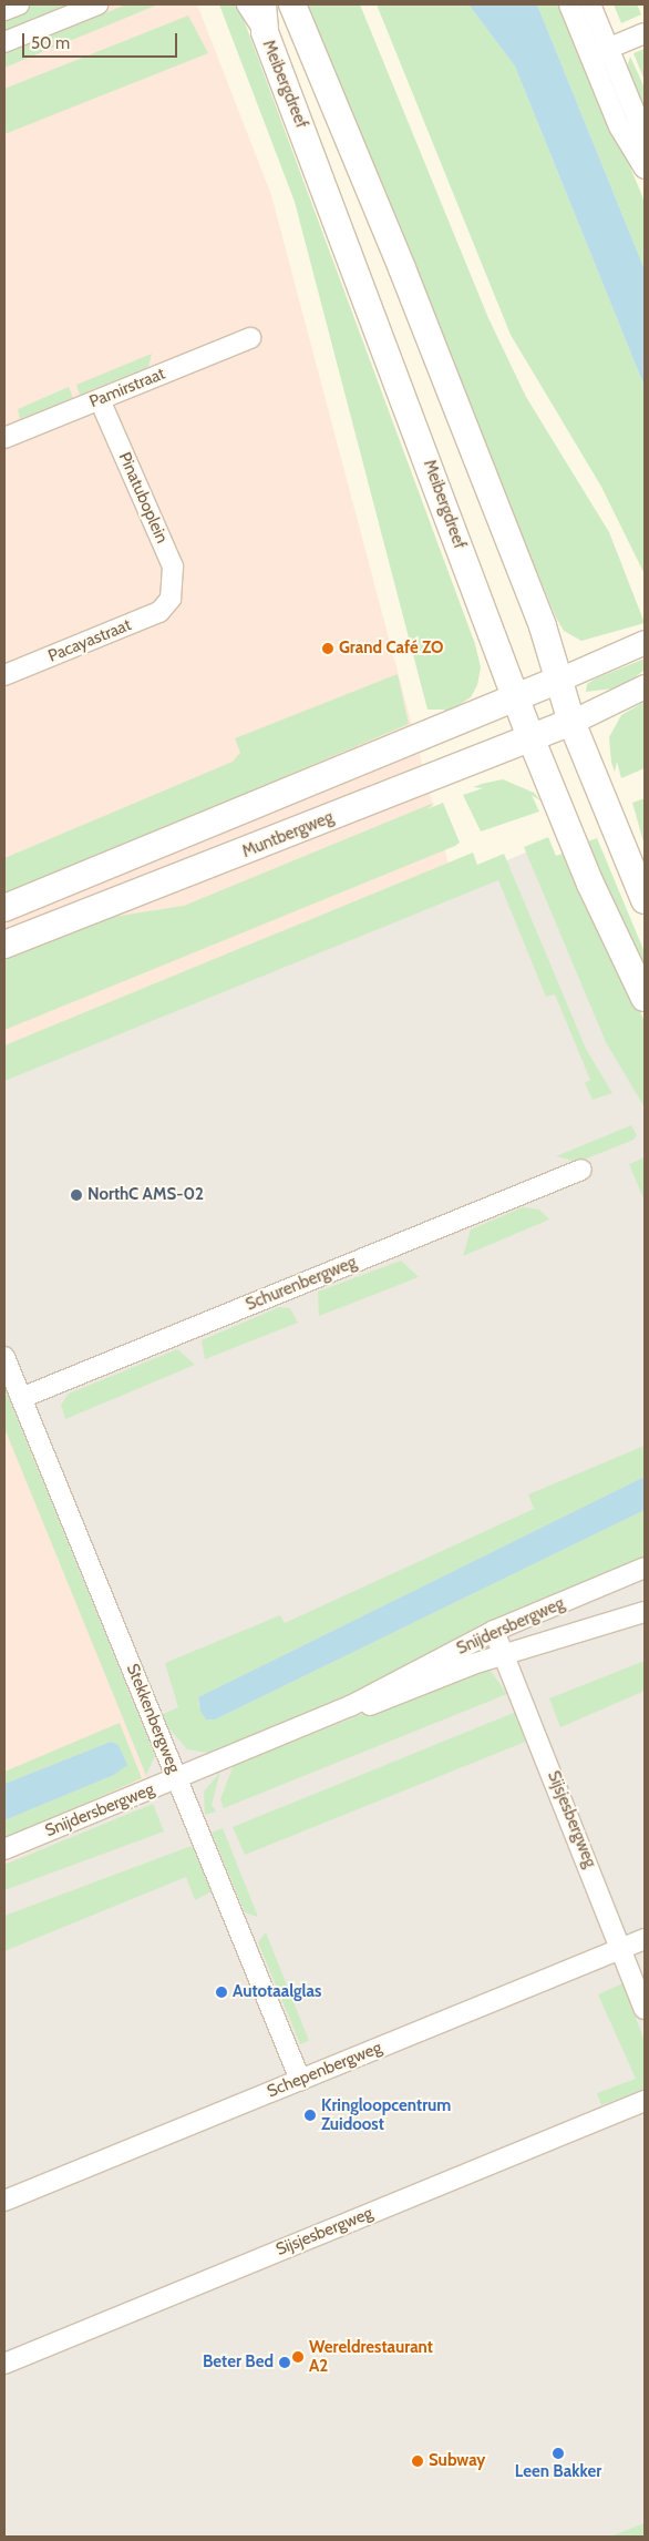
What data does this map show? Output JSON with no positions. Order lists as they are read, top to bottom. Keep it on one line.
{"streets":{"main road":["Meibergdreef","Muntbergweg"],"street":["Pamirstraat","Pinatuboplein","Pacayastraat","Schurenbergweg","Snijdersbergweg","Stekkenbergweg","Sijsjesbergweg","Schepenbergweg"]},"crossings":[["Meibergdreef","Muntbergweg"],["Pamirstraat","Pinatuboplein"],["Pinatuboplein","Pacayastraat"],["Schurenbergweg","Stekkenbergweg"],["Snijdersbergweg","Stekkenbergweg"],["Snijdersbergweg","Sijsjesbergweg"],["Stekkenbergweg","Schepenbergweg"],["Sijsjesbergweg","Schepenbergweg"]],"places":["Grand Café ZO","NorthC AMS-02","Autotaalglas","Kringloopcentrum Zuidoost","Wereldrestaurant A2","Beter Bed","Leen Bakker","Subway"],"scale_bar":"50 m"}
